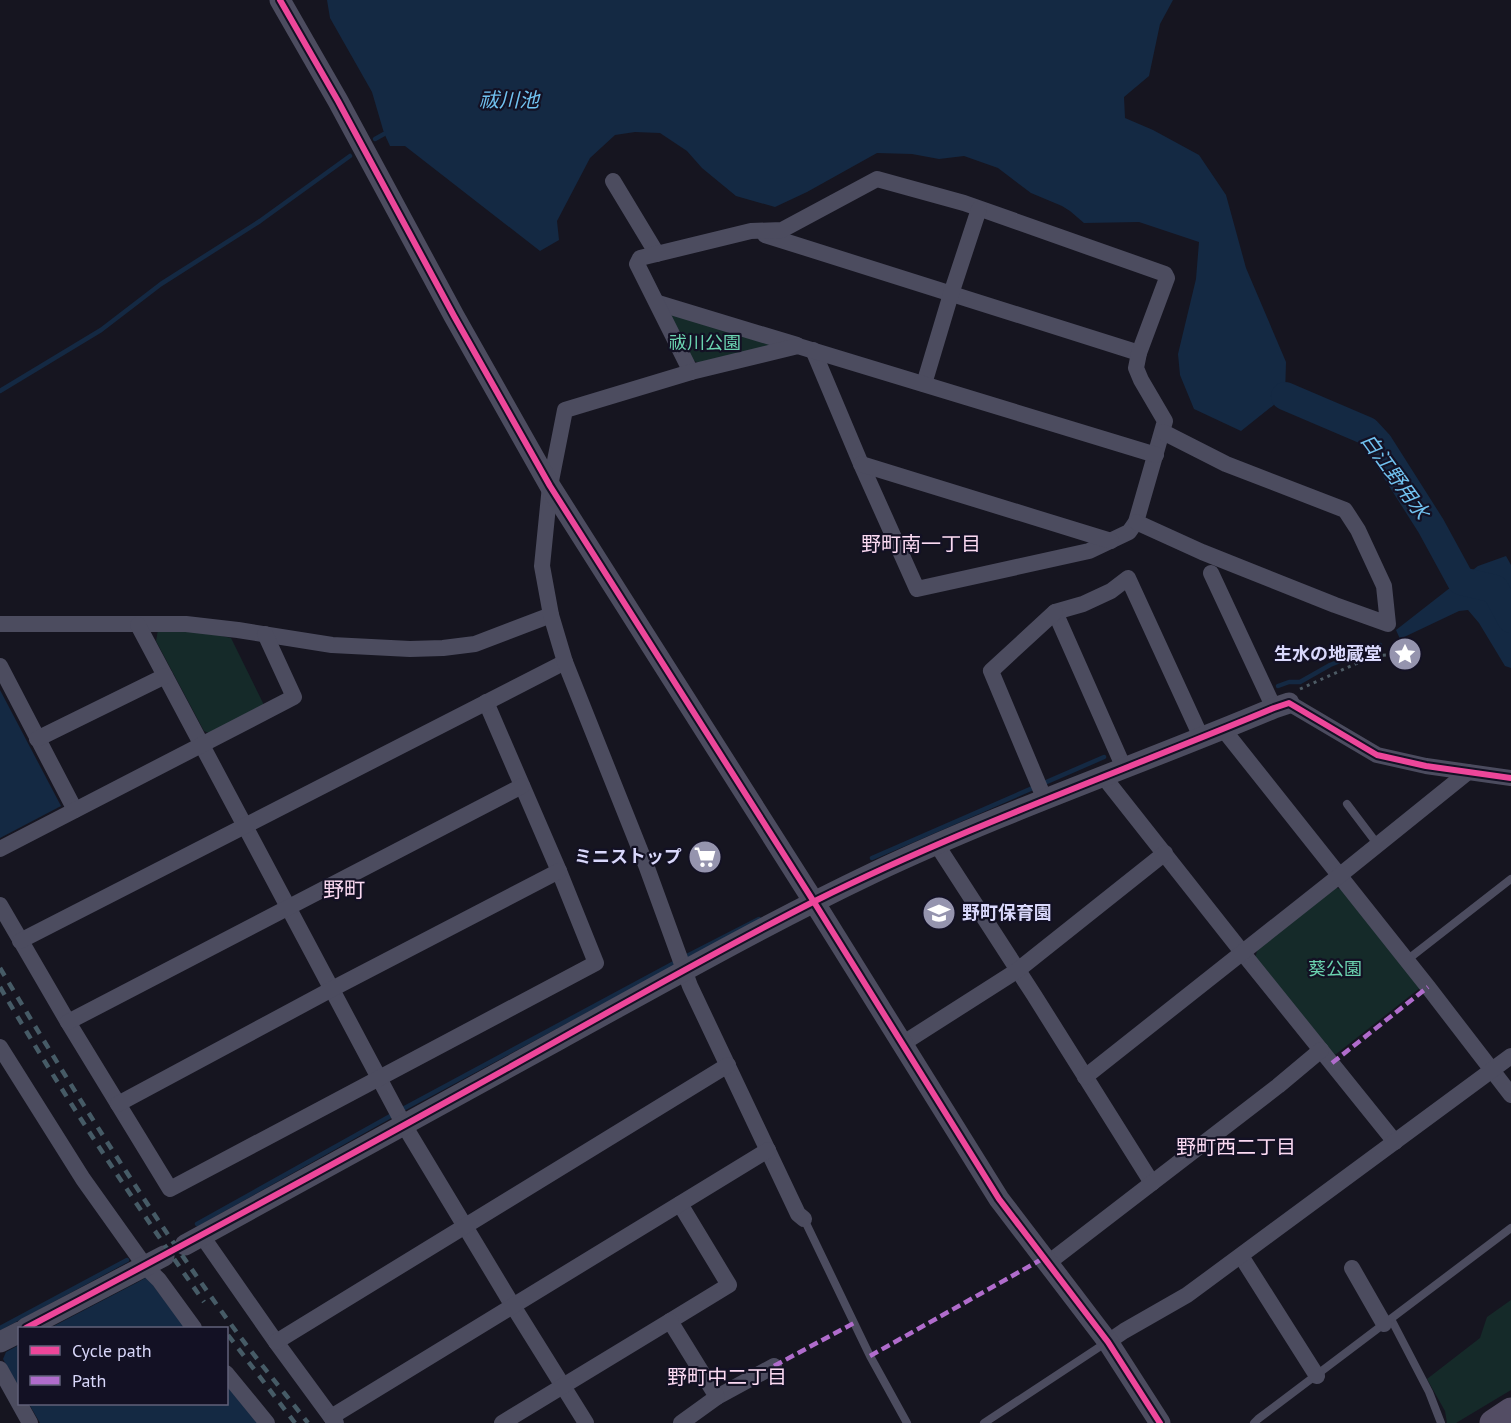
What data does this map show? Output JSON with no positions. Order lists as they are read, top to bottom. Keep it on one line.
{"districts":["野町南一丁目","野町","野町西二丁目","野町中二丁目"],"water":["祓川池","白江野用水"],"parks":["祓川公園","葵公園"],"places":{"place":["生水の地蔵堂"],"supermarket":["ミニストップ"],"school or university":["野町保育園"]},"legend":["Cycle path","Path"]}
